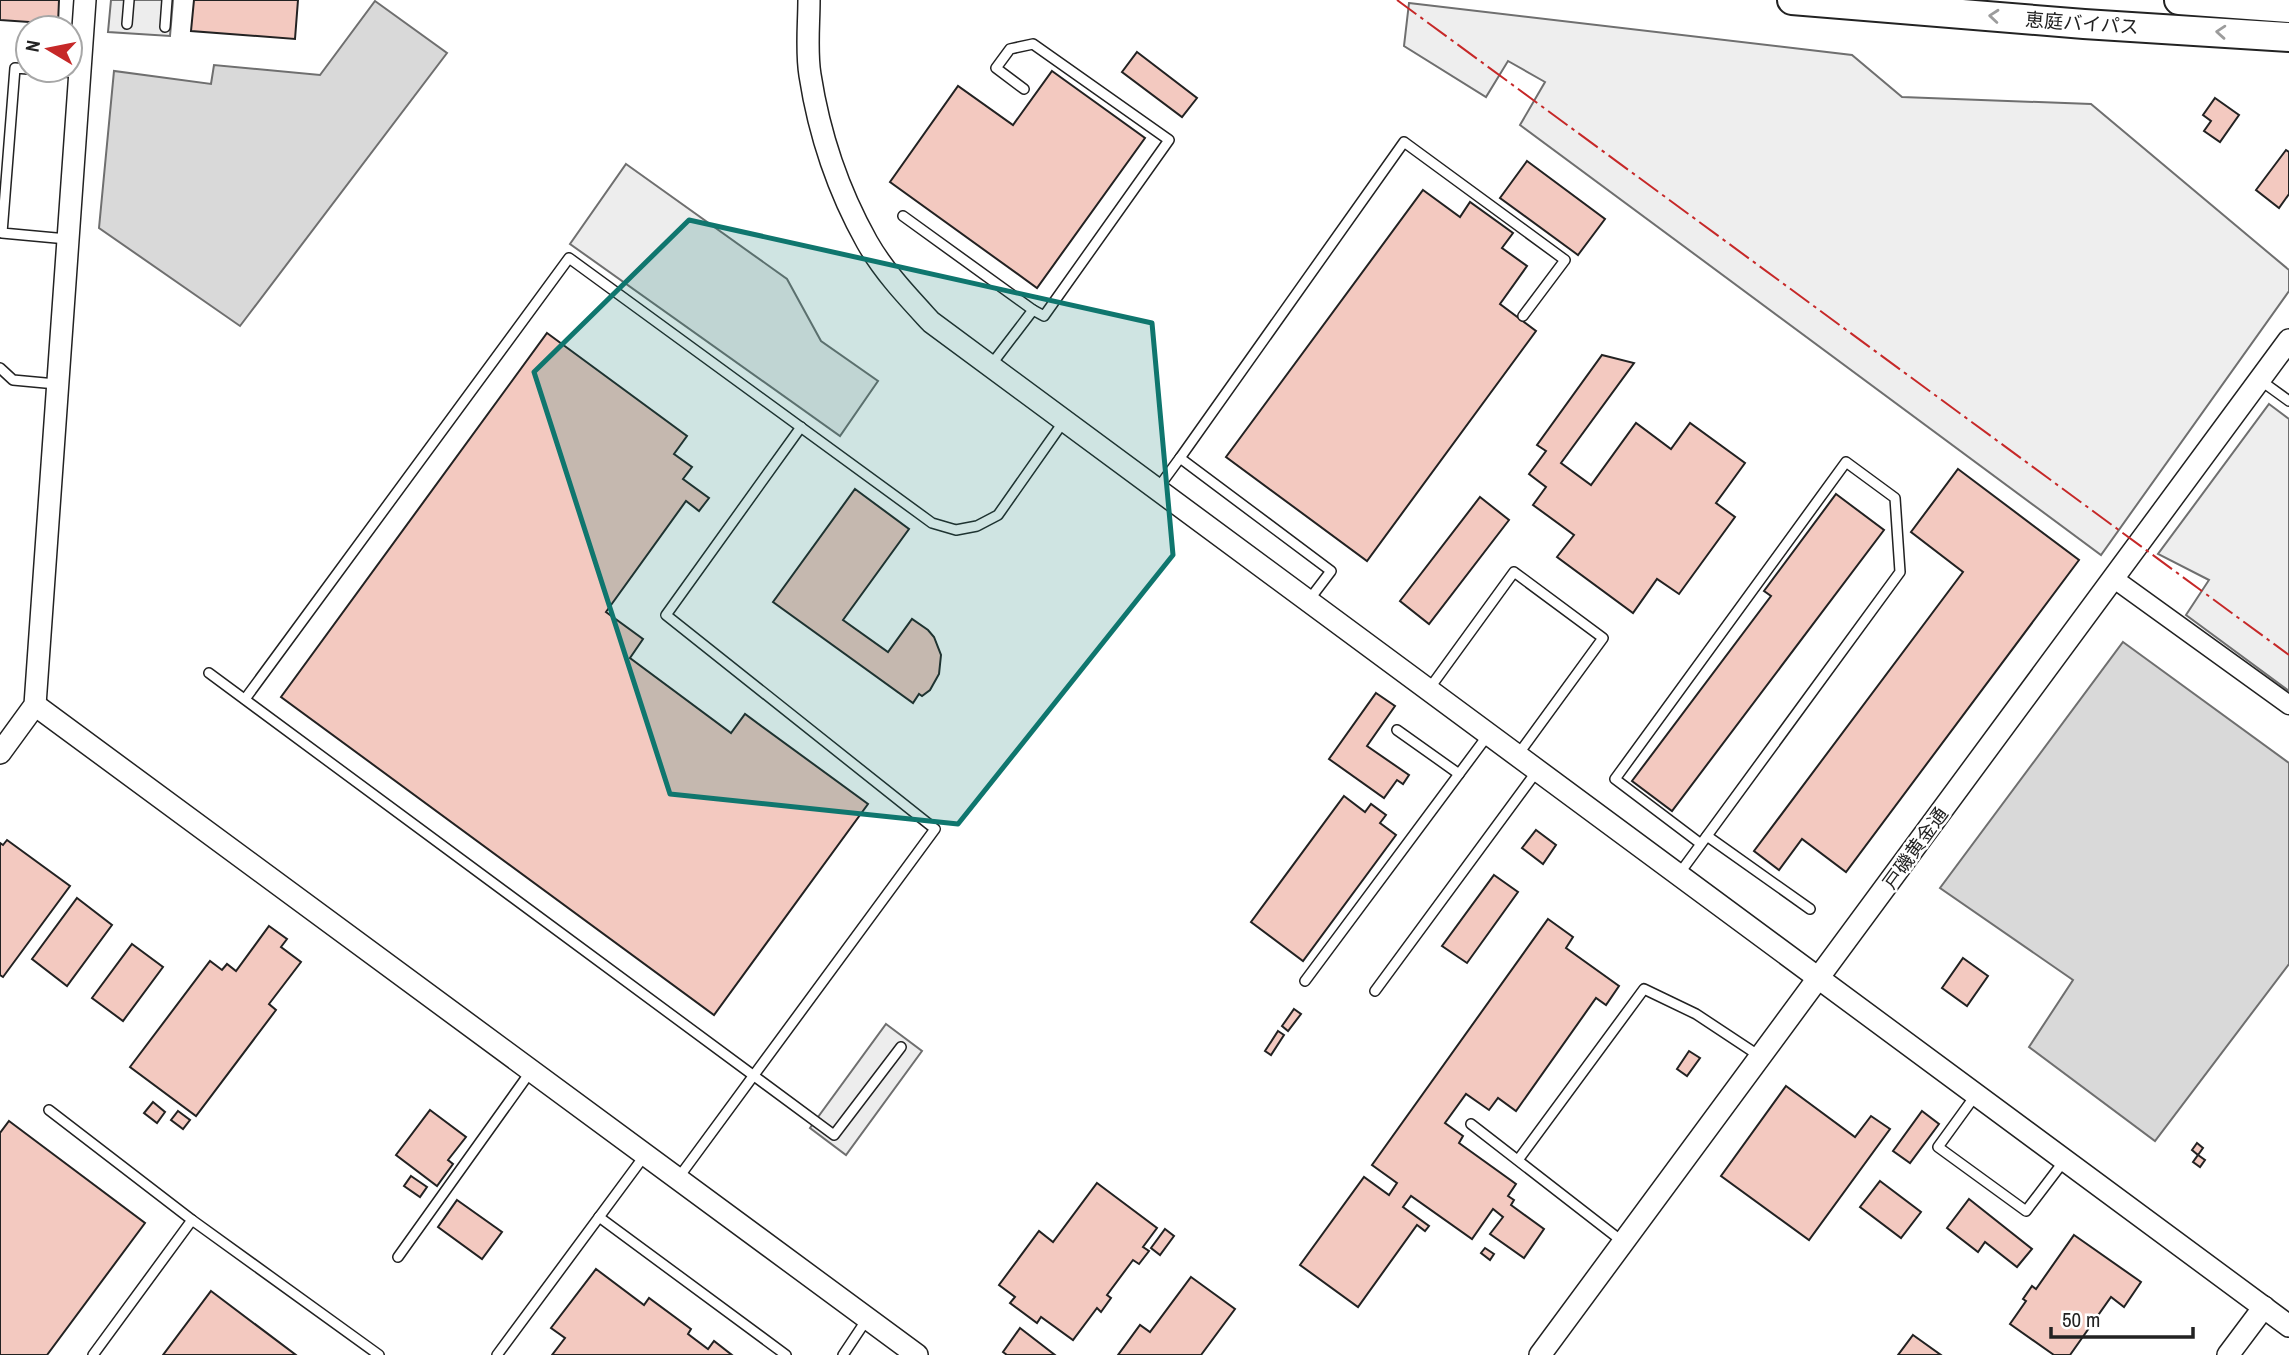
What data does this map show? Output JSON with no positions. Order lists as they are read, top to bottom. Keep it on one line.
{"streets":{"highway":["恵庭バイパス"],"street":["戸磯黄金通"]},"one_way":["恵庭バイパス"],"scale_bar":"50 m","north":"left"}
